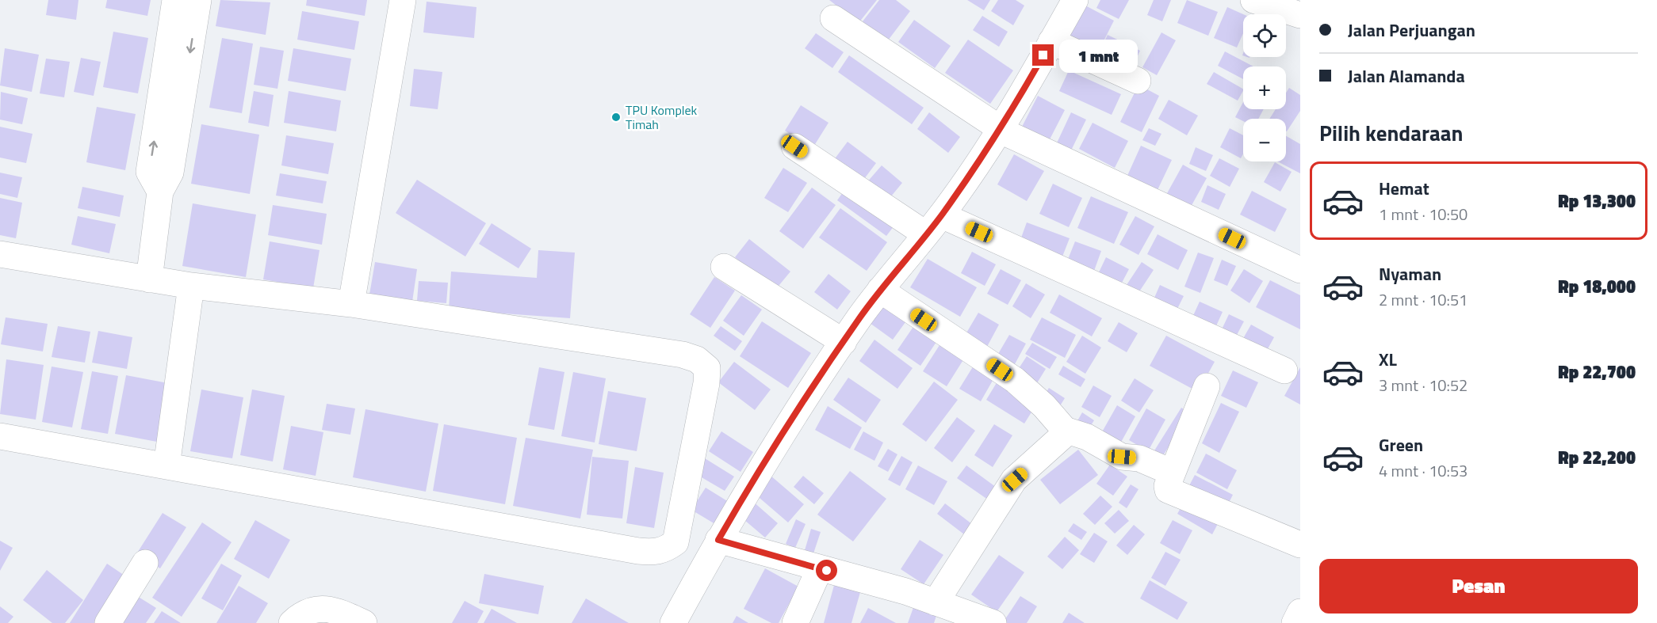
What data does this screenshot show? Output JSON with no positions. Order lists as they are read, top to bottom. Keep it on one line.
{"places":["TPU Komplek Timah"],"page":{"banner":["Jalan Perjuangan","Jalan Alamanda"],"map_buttons":["+","−"],"bubble":"1 mnt","heading":"Pilih kendaraan","list":[{"name":"Hemat","note":"1 mnt · 10:50","value":"Rp 13,300"},{"name":"Nyaman","note":"2 mnt · 10:51","value":"Rp 18,000"},{"name":"XL","note":"3 mnt · 10:52","value":"Rp 22,700"},{"name":"Green","note":"4 mnt · 10:53","value":"Rp 22,200"}],"buttons":"Pesan"}}
